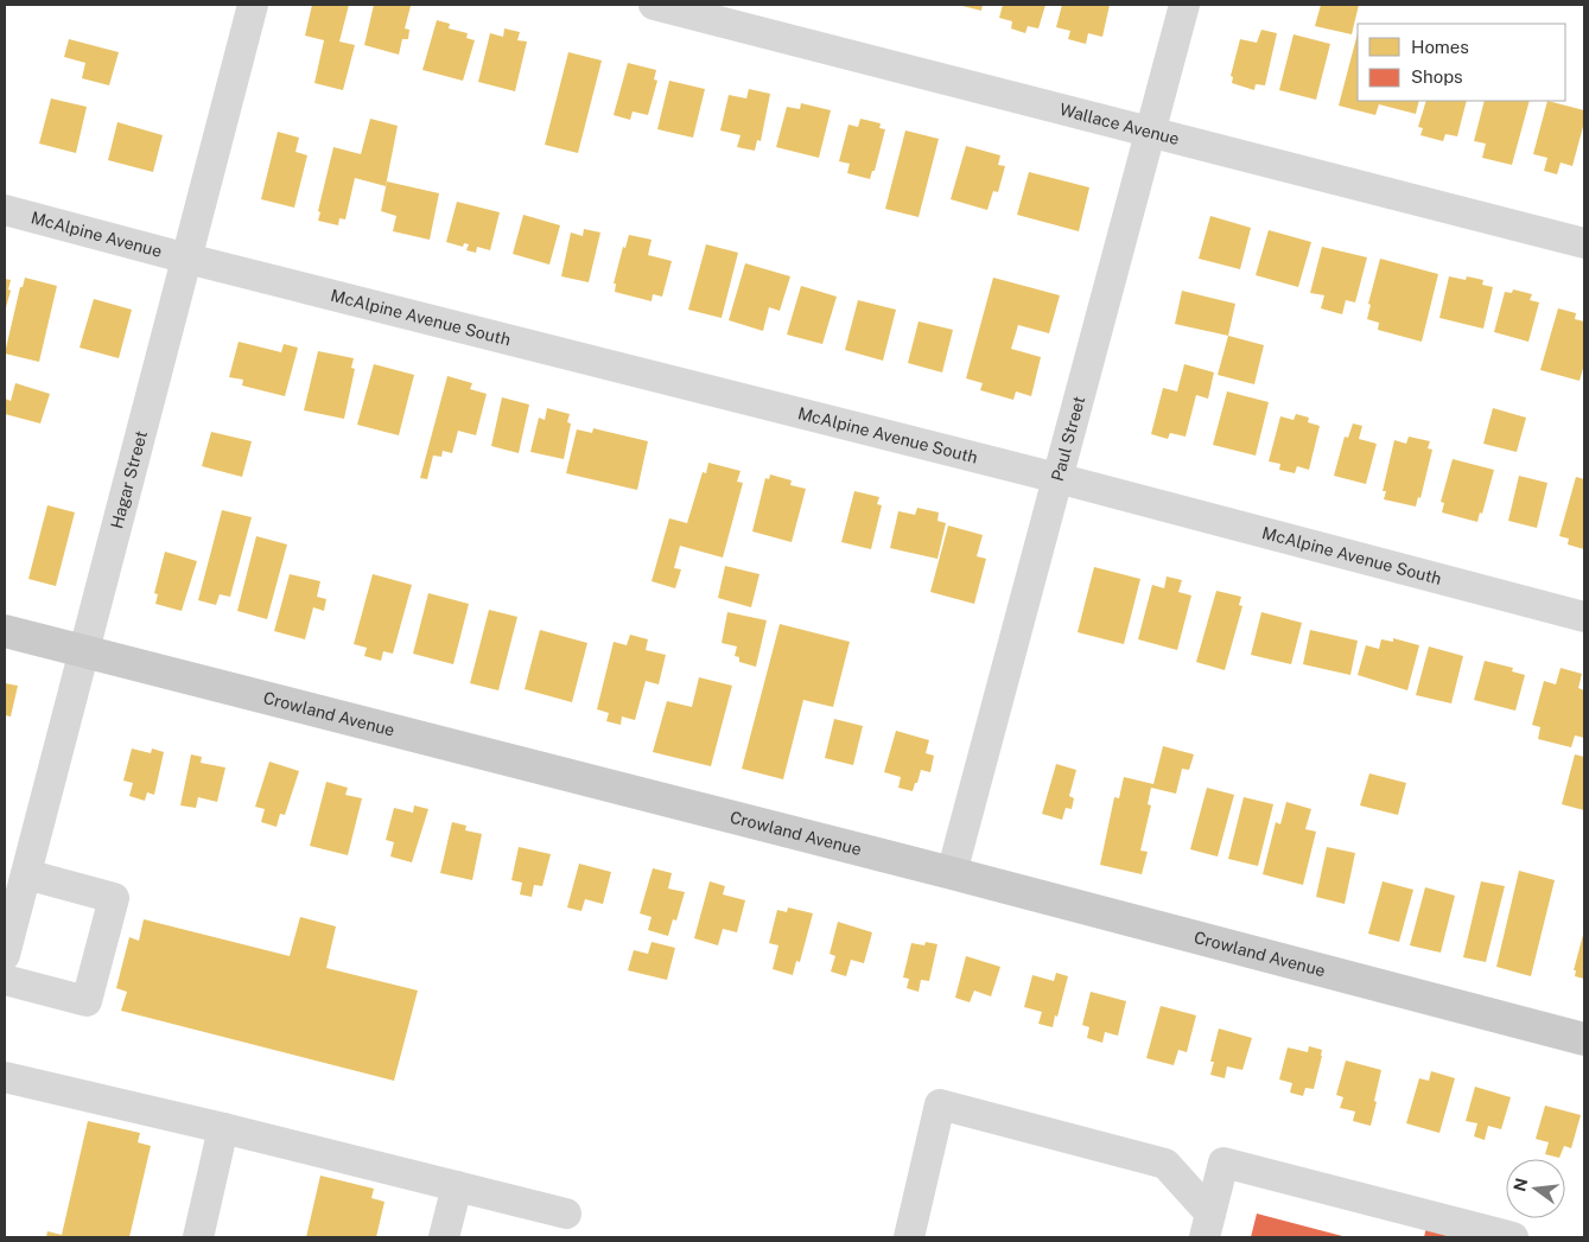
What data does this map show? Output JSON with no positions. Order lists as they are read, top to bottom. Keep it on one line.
{"streets":{"main road":["Crowland Avenue"],"street":["Wallace Avenue","McAlpine Avenue","McAlpine Avenue South","Paul Street","Hagar Street"]},"crossings":[["Wallace Avenue","Paul Street"],["McAlpine Avenue","McAlpine Avenue South"],["McAlpine Avenue","Hagar Street"],["McAlpine Avenue South","Paul Street"],["McAlpine Avenue South","Hagar Street"],["Paul Street","Crowland Avenue"],["Hagar Street","Crowland Avenue"]],"legend":["Homes","Shops"],"north":"left"}
